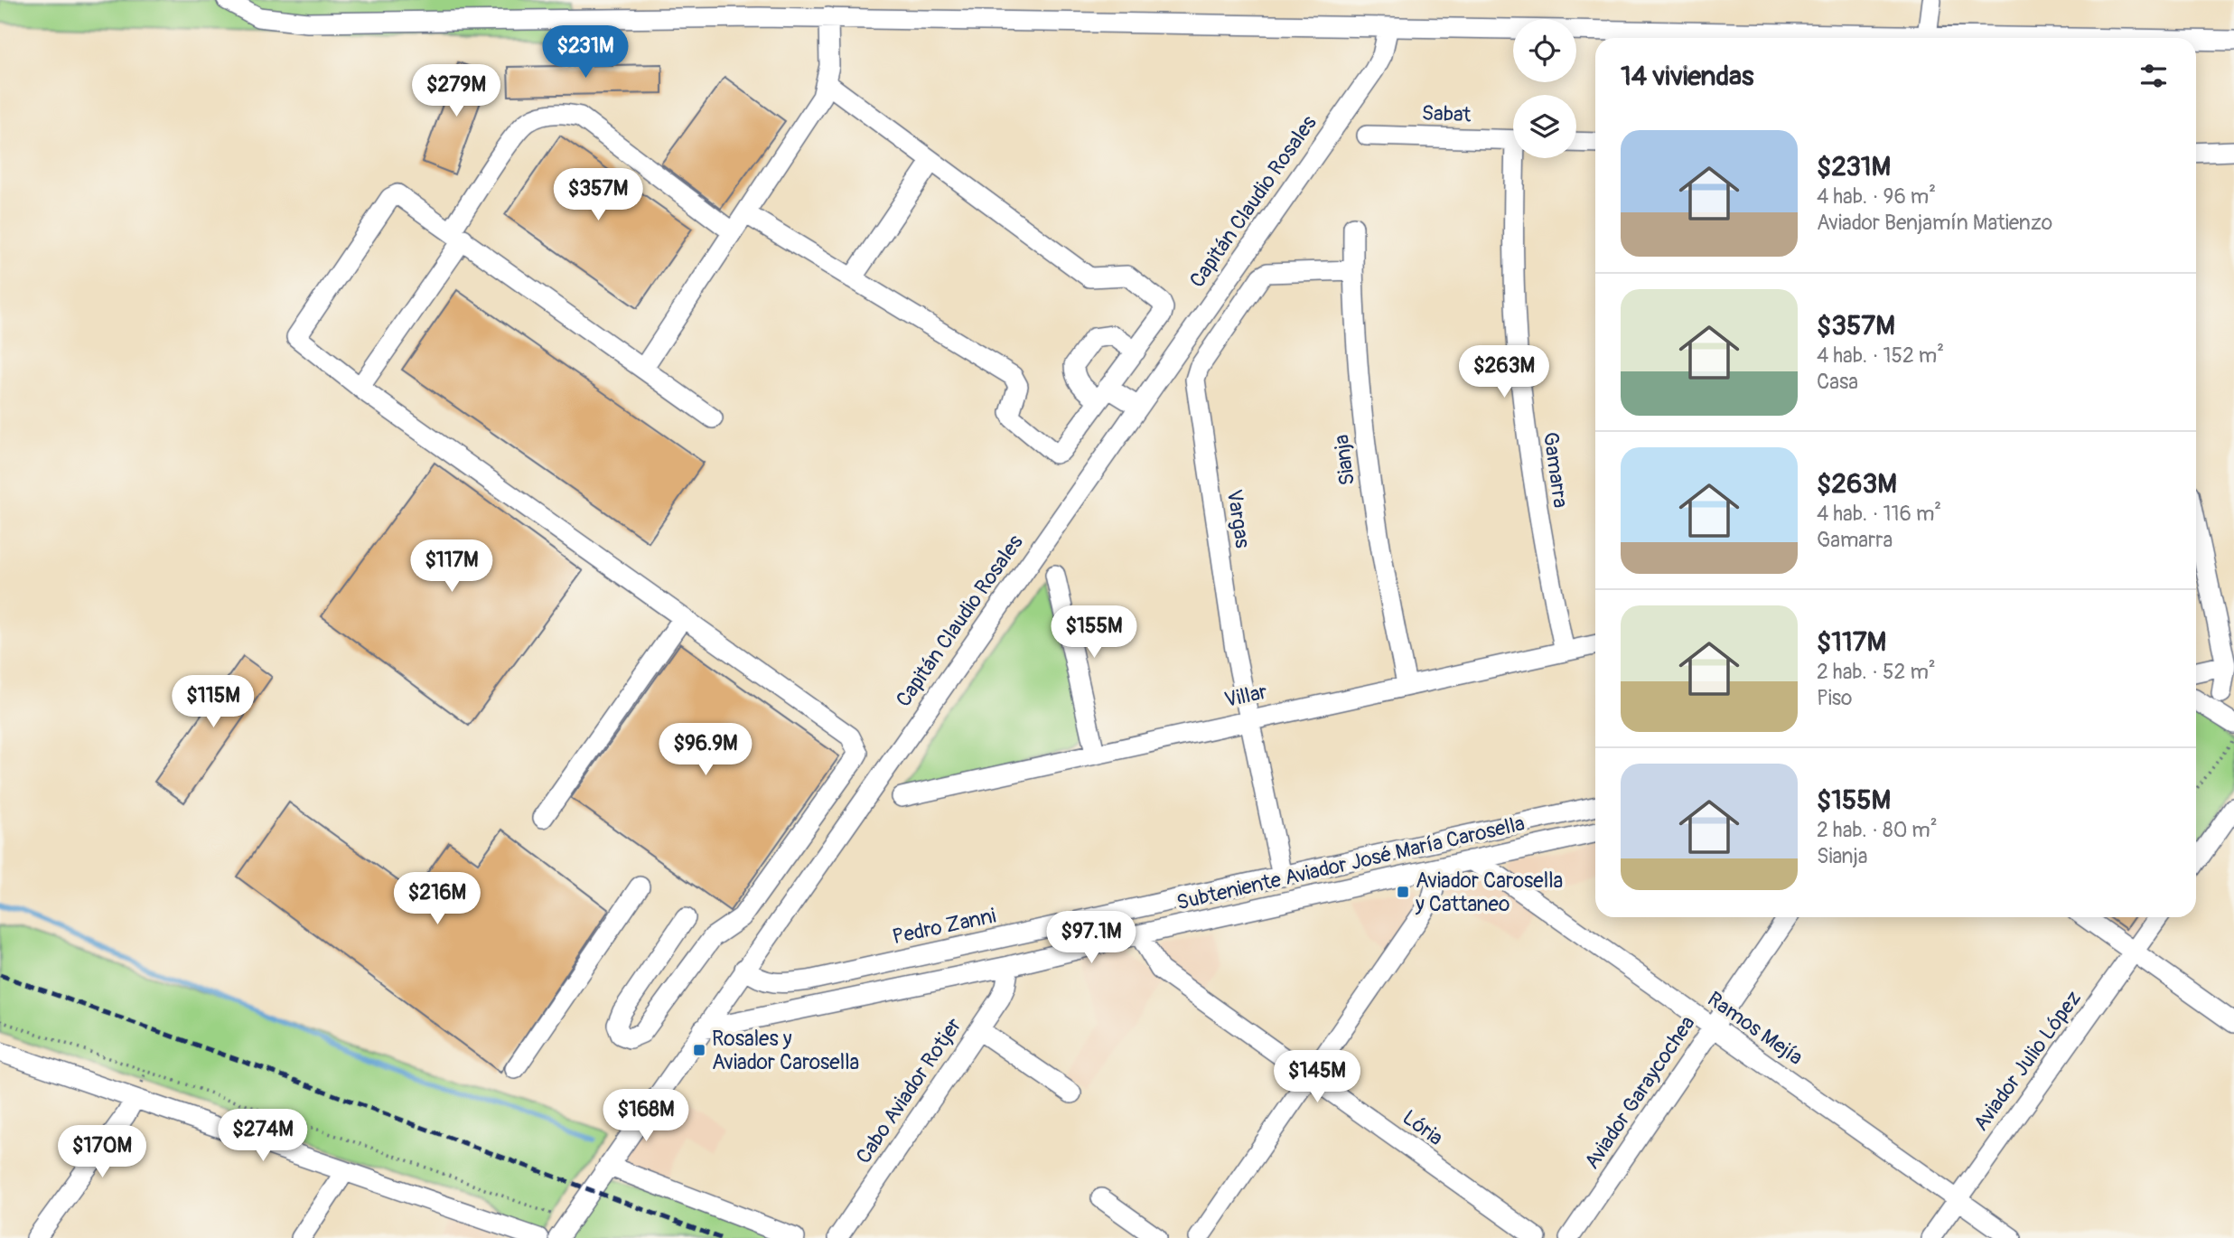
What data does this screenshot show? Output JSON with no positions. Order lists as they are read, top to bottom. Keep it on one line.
{"streets":{"street":["Sabat","Capitán Claudio Rosales","Sianja","Gamarra","Vargas","Villar","Subteniente Aviador José María Carosella","Pedro Zanni","Ramos Mejía","Aviador Julio López","Cabo Aviador Rotjer","Aviador Garaycochea","Lória"]},"crossings":[["Capitán Claudio Rosales","Subteniente Aviador José María Carosella"],["Capitán Claudio Rosales","Pedro Zanni"],["Sianja","Vargas"],["Sianja","Villar"],["Gamarra","Villar"],["Vargas","Villar"],["Vargas","Pedro Zanni"],["Subteniente Aviador José María Carosella","Ramos Mejía"],["Subteniente Aviador José María Carosella","Cabo Aviador Rotjer"],["Subteniente Aviador José María Carosella","Lória"],["Ramos Mejía","Aviador Julio López"],["Ramos Mejía","Aviador Garaycochea"]],"places":{"transit":["Aviador Carosella y Cattaneo","Rosales y Aviador Carosella"]},"page":{"price":["$231M","$279M","$357M","$263M","$117M","$155M","$115M","$96.9M","$216M","$97.1M","$145M","$168M","$274M","$170M"],"heading":"14 viviendas","list":[{"name":"$231M","note":"4 hab. · 96 m² · Aviador Benjamín Matienzo"},{"name":"$357M","note":"4 hab. · 152 m² · Casa"},{"name":"$263M","note":"4 hab. · 116 m² · Gamarra"},{"name":"$117M","note":"2 hab. · 52 m² · Piso"},{"name":"$155M","note":"2 hab. · 80 m² · Sianja"}]}}
